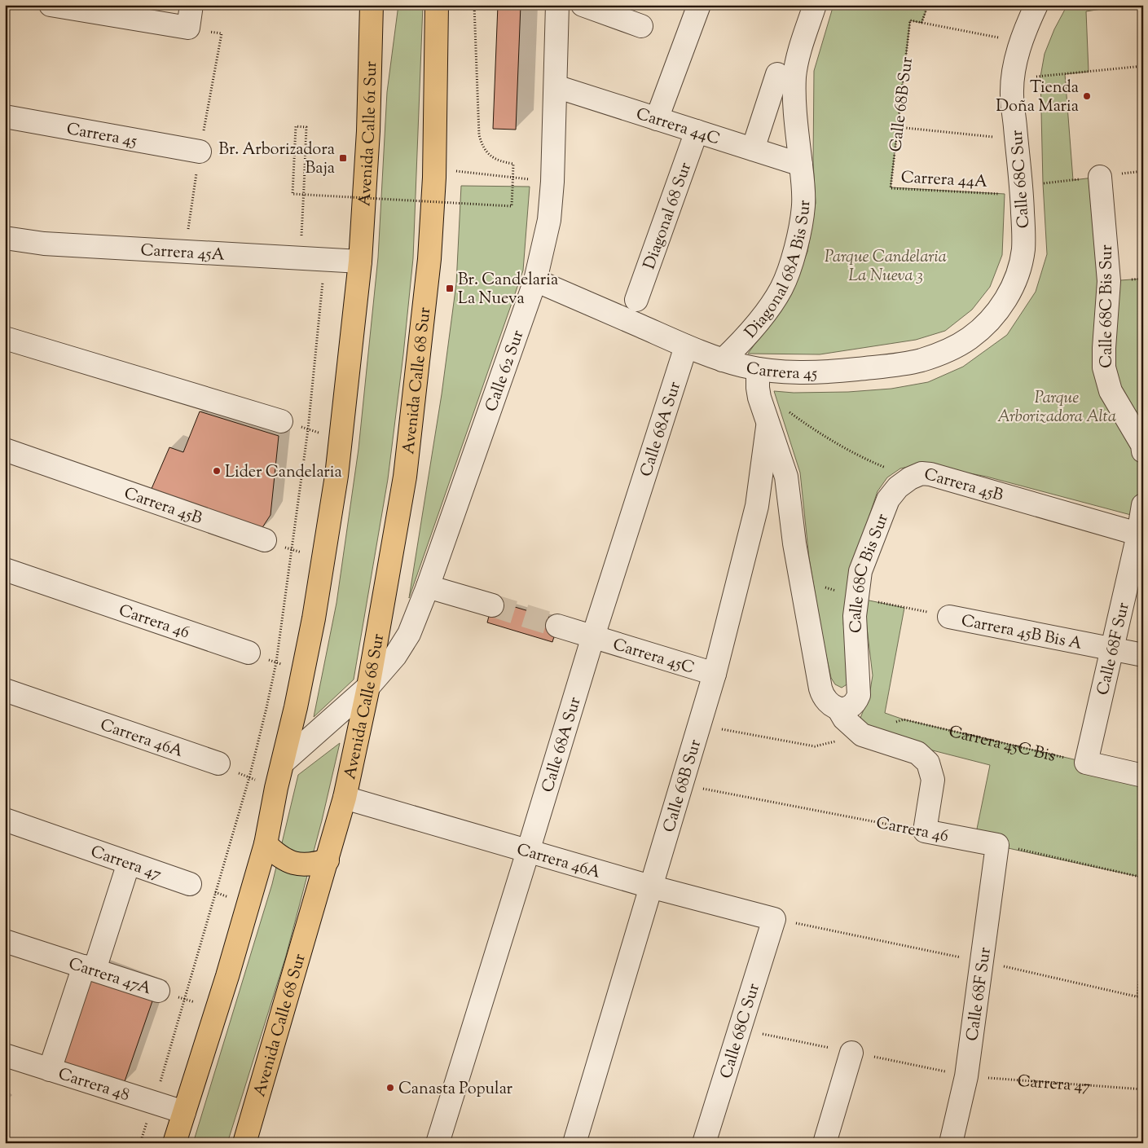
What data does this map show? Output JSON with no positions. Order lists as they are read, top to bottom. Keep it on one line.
{"streets":{"main road":["Avenida Calle 61 Sur","Avenida Calle 68 Sur"],"street":["Calle 68B Sur","Carrera 44C","Carrera 45","Calle 68C Sur","Diagonal 68 Sur","Carrera 45A","Diagonal 68A Bis Sur","Calle 68C Bis Sur","Calle 62 Sur","Calle 68A Sur","Carrera 45B","Carrera 46","Carrera 45B Bis A","Calle 68F Sur","Carrera 45C","Carrera 46A","Carrera 47","Carrera 47A","Carrera 48"],"path":["Carrera 44A","Carrera 45C Bis"]},"crossings":[["Calle 68B Sur","Carrera 45"],["Calle 68B Sur","Carrera 44A"],["Calle 68B Sur","Calle 68C Bis Sur"],["Calle 68B Sur","Carrera 46"],["Calle 68B Sur","Carrera 45C"],["Calle 68B Sur","Carrera 46A"],["Calle 68B Sur","Carrera 45C Bis"],["Carrera 44C","Diagonal 68 Sur"],["Carrera 44C","Diagonal 68A Bis Sur"],["Carrera 44C","Calle 62 Sur"],["Carrera 45","Calle 68C Sur"],["Carrera 45","Diagonal 68A Bis Sur"],["Carrera 45","Calle 62 Sur"],["Carrera 45","Calle 68A Sur"],["Avenida Calle 61 Sur","Carrera 45A"],["Carrera 44A","Calle 68C Sur"],["Carrera 44A","Calle 68C Bis Sur"],["Calle 68C Sur","Carrera 46A"],["Calle 68C Bis Sur","Carrera 45B"],["Calle 62 Sur","Avenida Calle 68 Sur"],["Avenida Calle 68 Sur","Carrera 46A"],["Calle 68A Sur","Carrera 45C"],["Calle 68A Sur","Carrera 46A"],["Carrera 45B","Calle 68F Sur"],["Carrera 46","Calle 68F Sur"],["Carrera 45B Bis A","Calle 68F Sur"],["Calle 68F Sur","Carrera 45C Bis"],["Calle 68F Sur","Carrera 47"]],"parks":["Parque Candelaria La Nueva 3","Parque Arborizadora Alta"],"places":{"other":["Tienda Doña Maria","Lider Candelaria","Canasta Popular"],"transit":["Br. Arborizadora Baja","Br. Candelaria La Nueva"]}}
